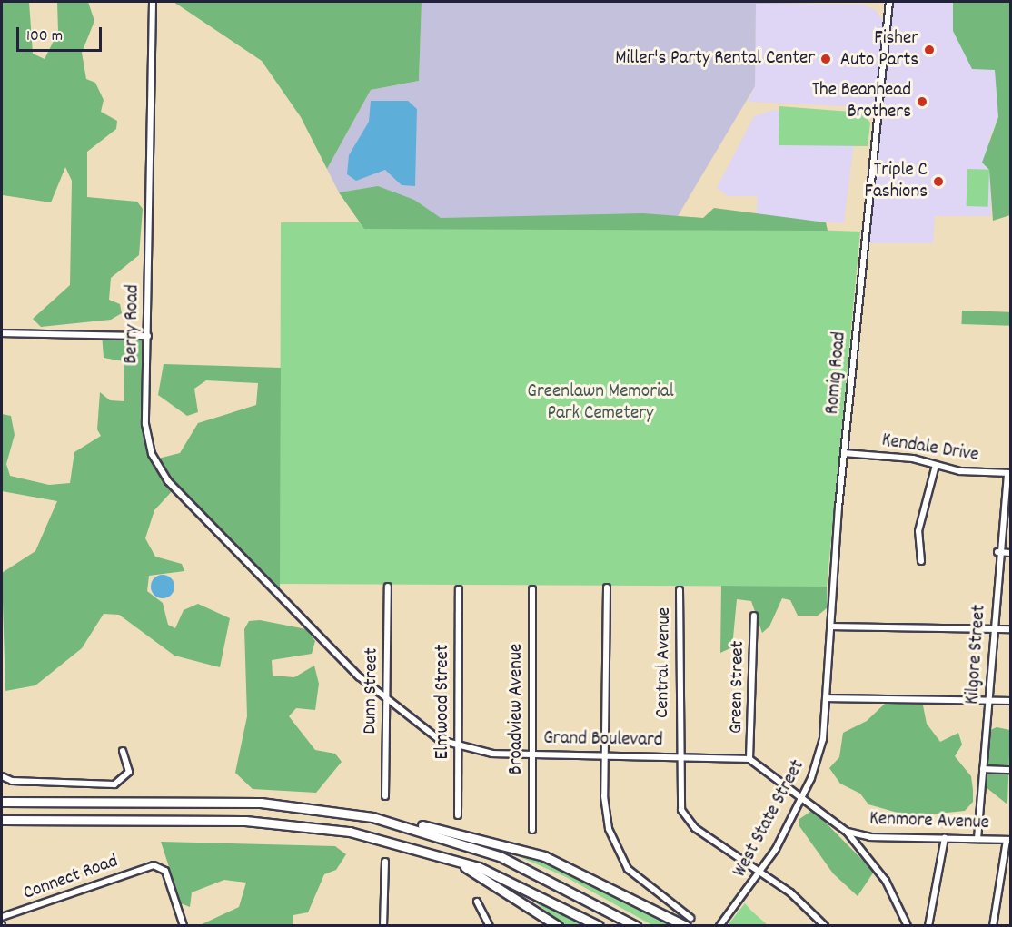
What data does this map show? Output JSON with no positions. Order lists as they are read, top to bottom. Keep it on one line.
{"streets":{"street":["Berry Road","Romig Road","Kendale Drive","Kilgore Street","Central Avenue","Green Street","Dunn Street","Elmwood Street","Broadview Avenue","Grand Boulevard","West State Street","Kenmore Avenue","Connect Road"]},"crossings":[["Berry Road","Grand Boulevard"],["Romig Road","Kendale Drive"],["Romig Road","West State Street"],["Kendale Drive","Kilgore Street"],["Kilgore Street","Kenmore Avenue"],["Central Avenue","Grand Boulevard"],["Central Avenue","West State Street"],["Green Street","Grand Boulevard"],["Dunn Street","Grand Boulevard"],["Elmwood Street","Grand Boulevard"],["Broadview Avenue","Grand Boulevard"]],"parks":["Greenlawn Memorial Park Cemetery"],"places":["Fisher Auto Parts","Miller's Party Rental Center","The Beanhead Brothers","Triple C Fashions"],"scale_bar":"100 m"}
